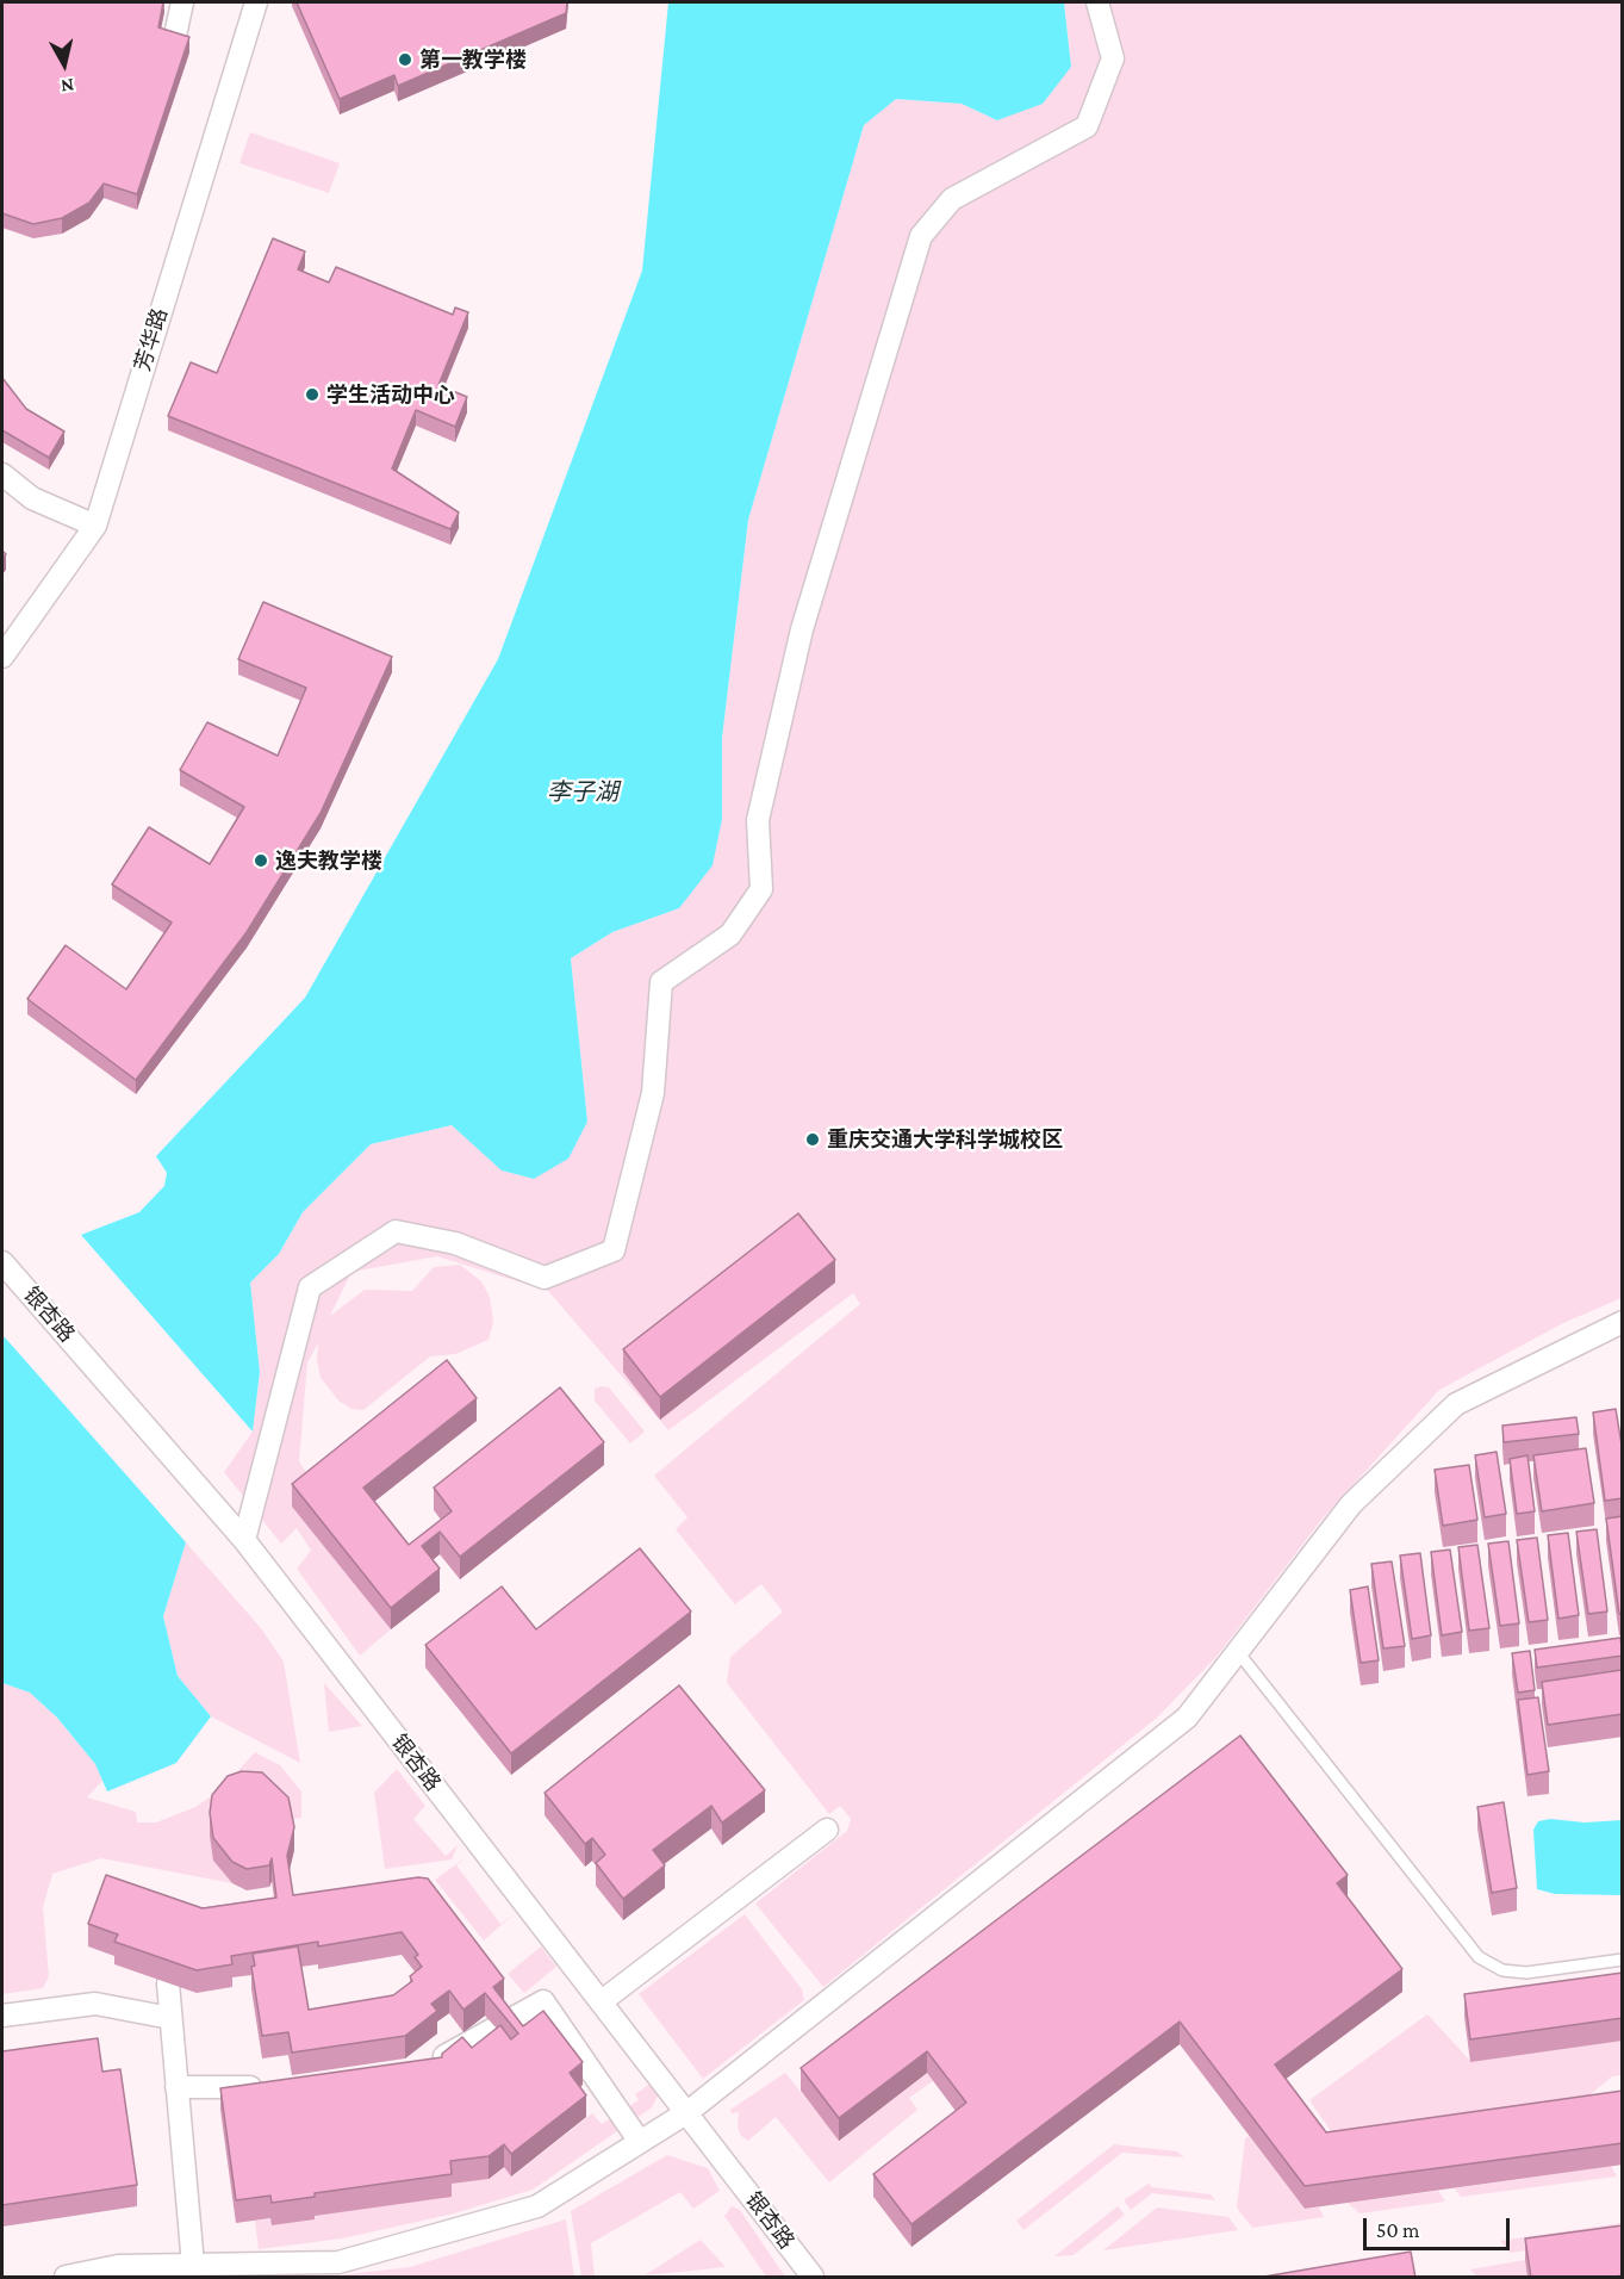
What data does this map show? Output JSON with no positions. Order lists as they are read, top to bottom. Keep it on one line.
{"streets":{"street":["芳华路","银杏路"]},"water":["李子湖"],"places":["第一教学楼","学生活动中心","逸夫教学楼","重庆交通大学科学城校区"],"scale_bar":"50 m","north":"bottom"}
